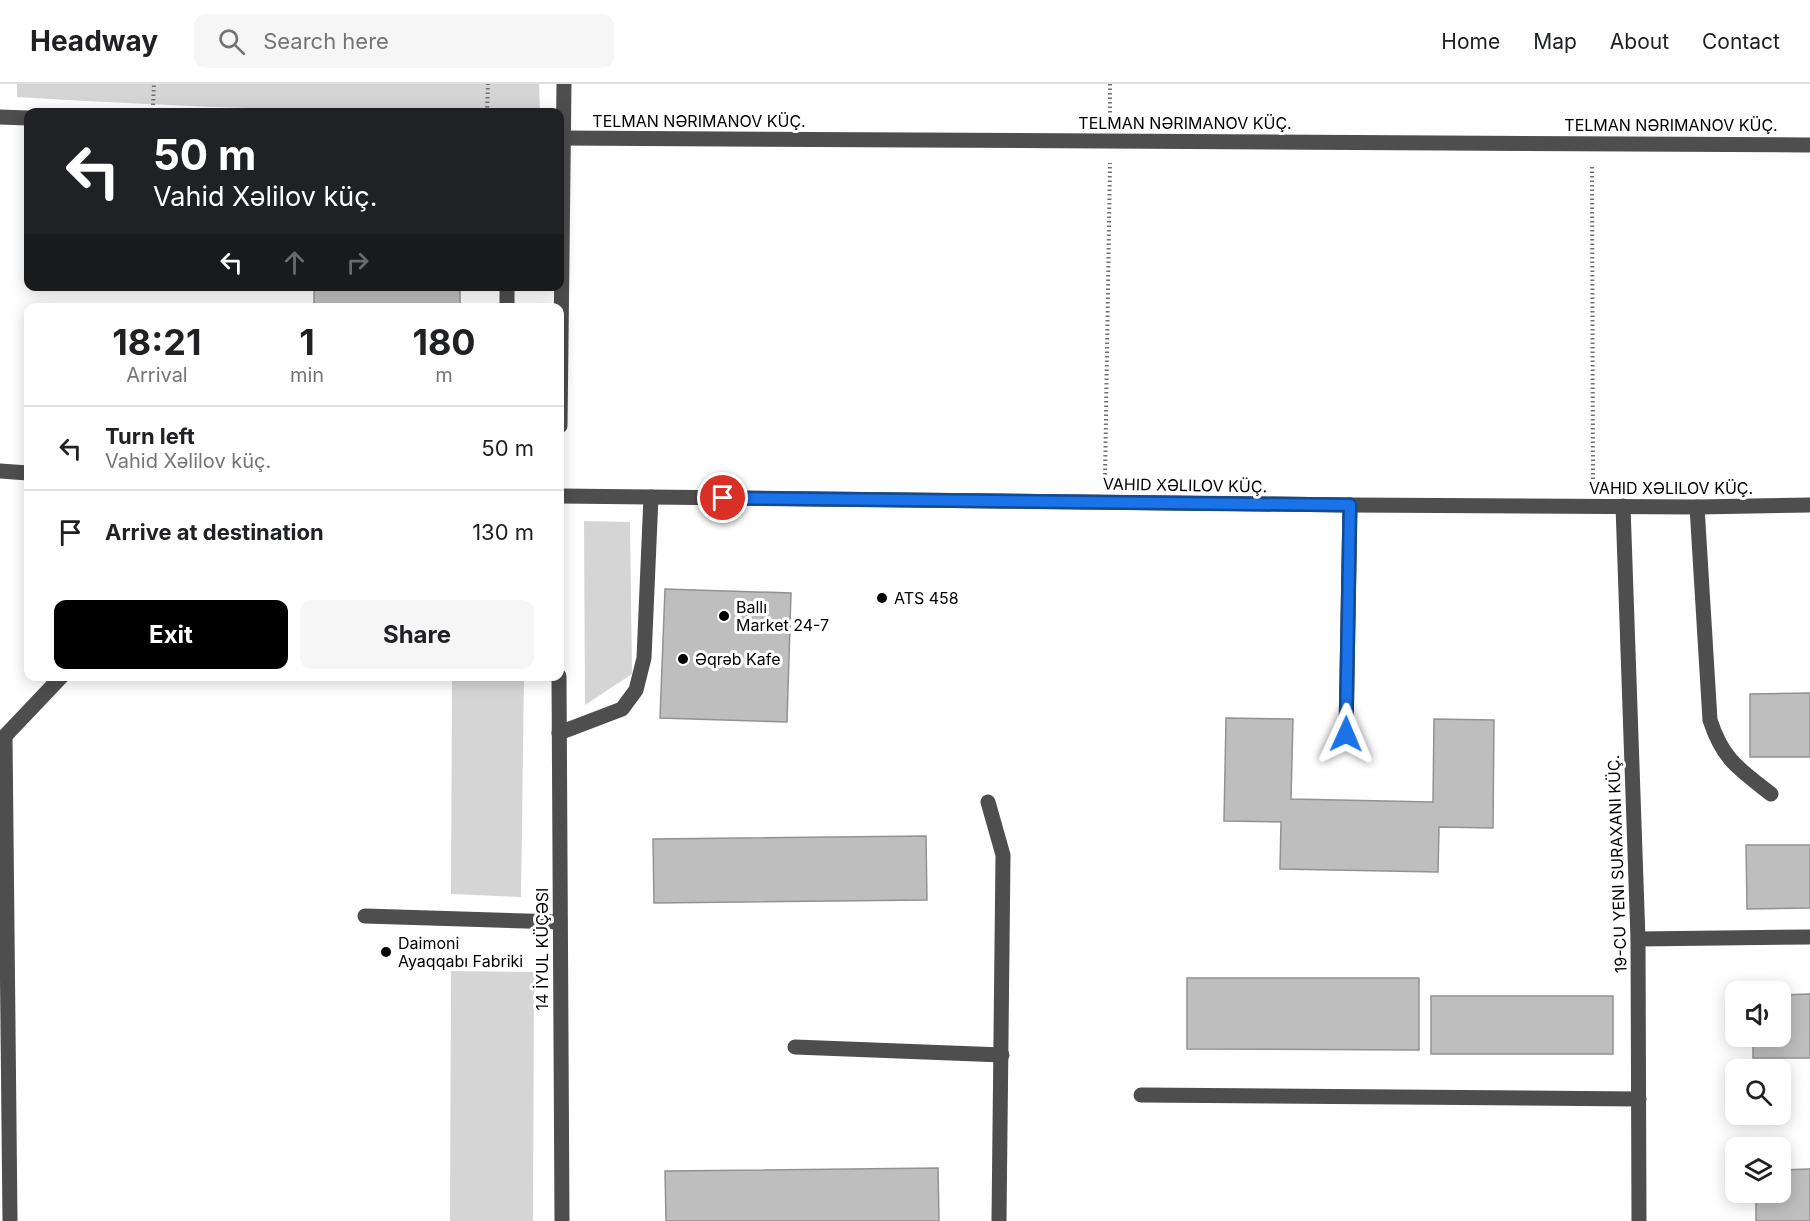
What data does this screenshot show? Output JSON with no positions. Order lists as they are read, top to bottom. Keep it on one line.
{"streets":{"street":["TELMAN NƏRIMANOV KÜÇ.","VAHID XƏLILOV KÜÇ.","14 İYUL KÜÇƏSI"]},"places":["ATS 458","Ballı Market 24-7","Əqrəb Kafe","Daimoni Ayaqqabı Fabriki"],"page":{"header":"Headway","search":"Search here","nav":["Home","Map","About","Contact"],"turn":["50 m","Vahid Xəlilov küç."],"eta":["18:21","Arrival","1","min","180","m"],"list":[{"name":"Turn left","note":"Vahid Xəlilov küç.","value":"50 m"},{"name":"Arrive at destination","value":"130 m"}],"buttons":["Exit","Share"]}}
